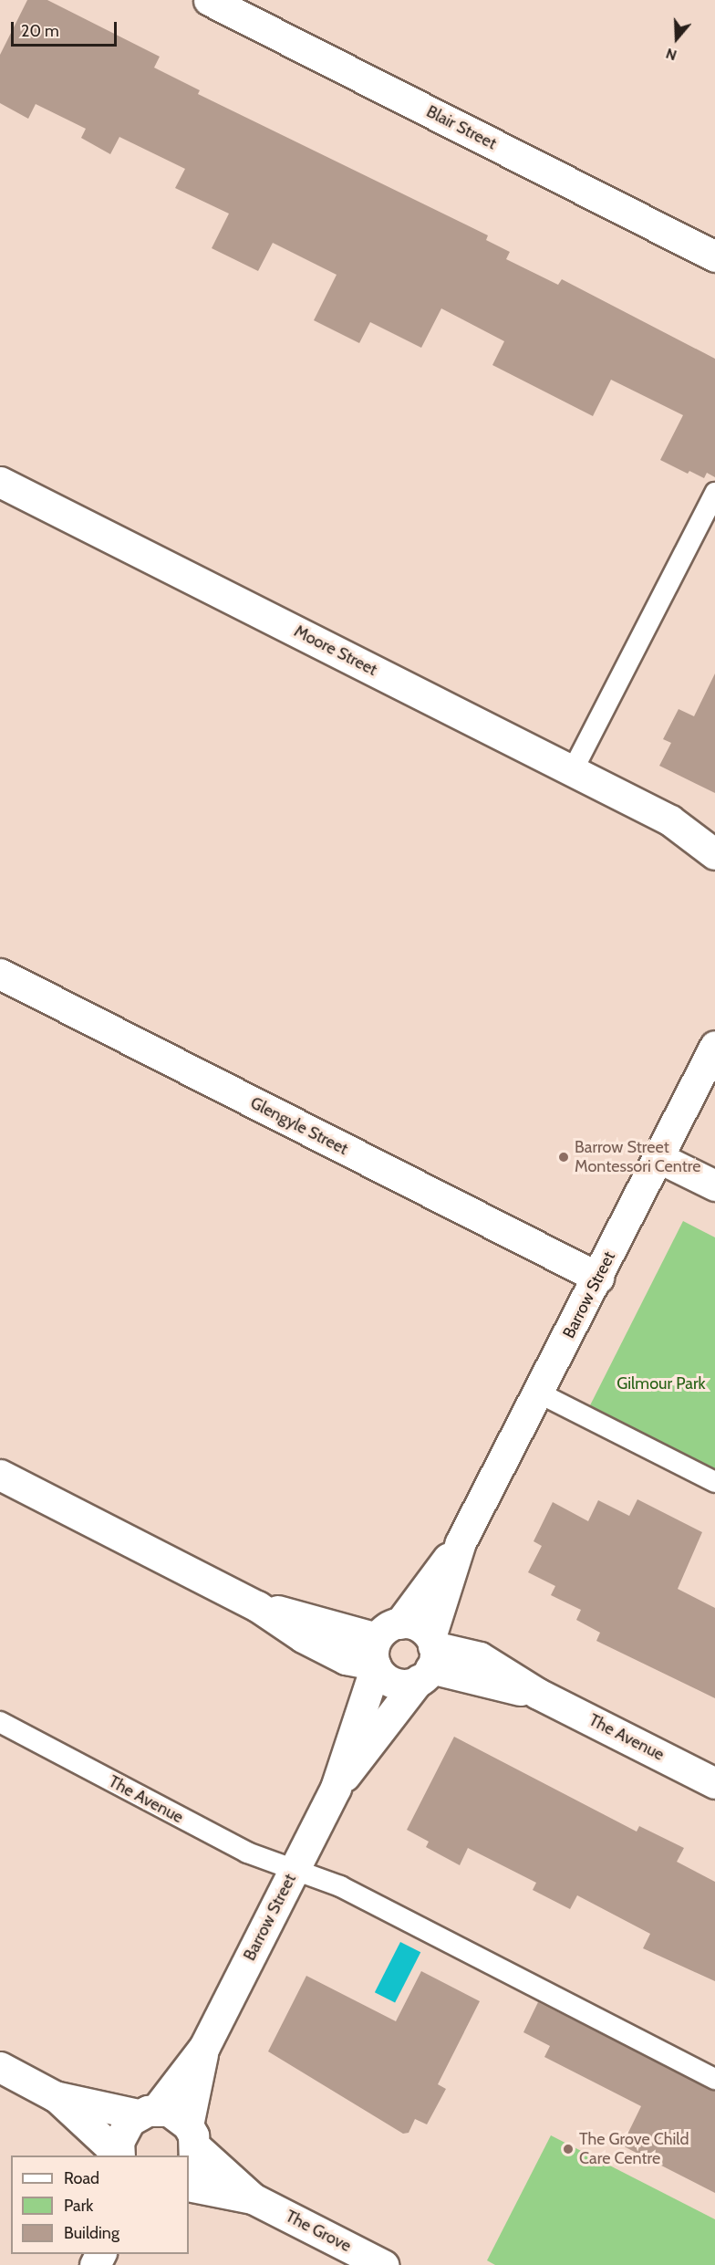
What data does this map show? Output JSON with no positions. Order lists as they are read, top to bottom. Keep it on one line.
{"streets":{"street":["Blair Street","Moore Street","Glengyle Street","Barrow Street","The Avenue","The Grove"]},"crossings":[["Glengyle Street","Barrow Street"],["Barrow Street","The Avenue"],["Barrow Street","The Grove"]],"parks":["Gilmour Park"],"places":["Barrow Street Montessori Centre","The Grove Child Care Centre"],"legend":["Road","Park","Building"],"scale_bar":"20 m","north":"bottom"}
